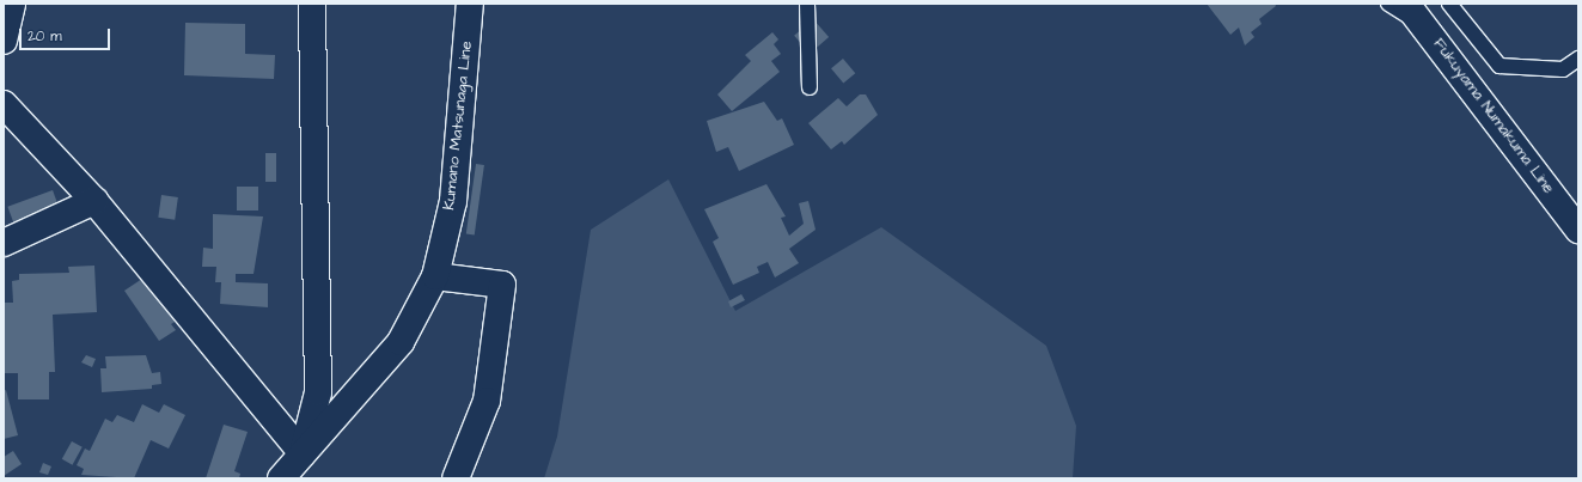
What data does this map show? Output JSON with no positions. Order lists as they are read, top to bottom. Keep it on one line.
{"streets":{"street":["Fukuyama Numakuma Line","Kumano Matsunaga Line"]},"scale_bar":"20 m"}
